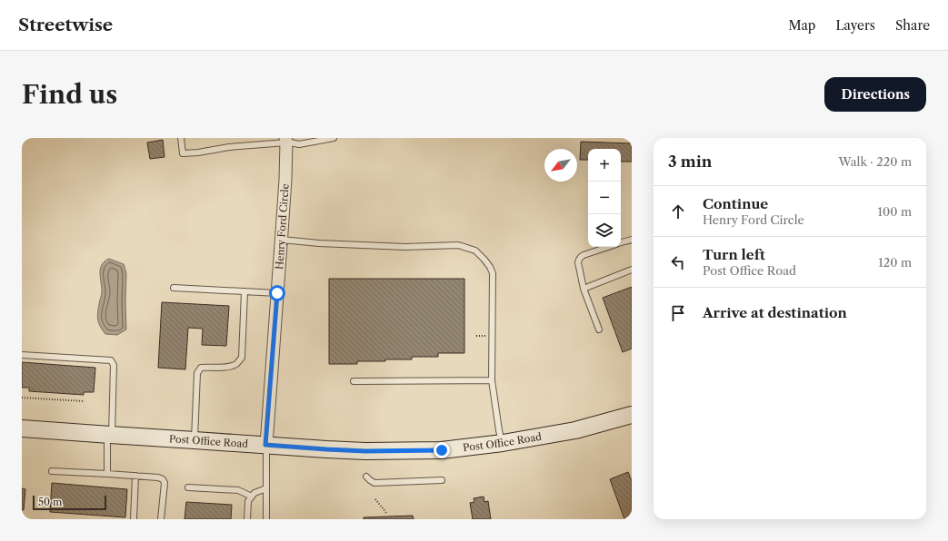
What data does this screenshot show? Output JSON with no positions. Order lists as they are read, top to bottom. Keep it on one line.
{"streets":{"street":["Henry Ford Circle","Post Office Road"]},"crossings":[["Henry Ford Circle","Post Office Road"]],"scale_bar":"50 m","north":"bottom left","page":{"header":"Streetwise","nav":["Map","Layers","Share"],"buttons":"Directions","title":"Find us","heading":["3 min","Walk · 220 m"],"map_buttons":["+","−"],"list":[["Continue","Henry Ford Circle","100 m"],["Turn left","Post Office Road","120 m"],"Arrive at destination"],"scale":"50 m"}}
